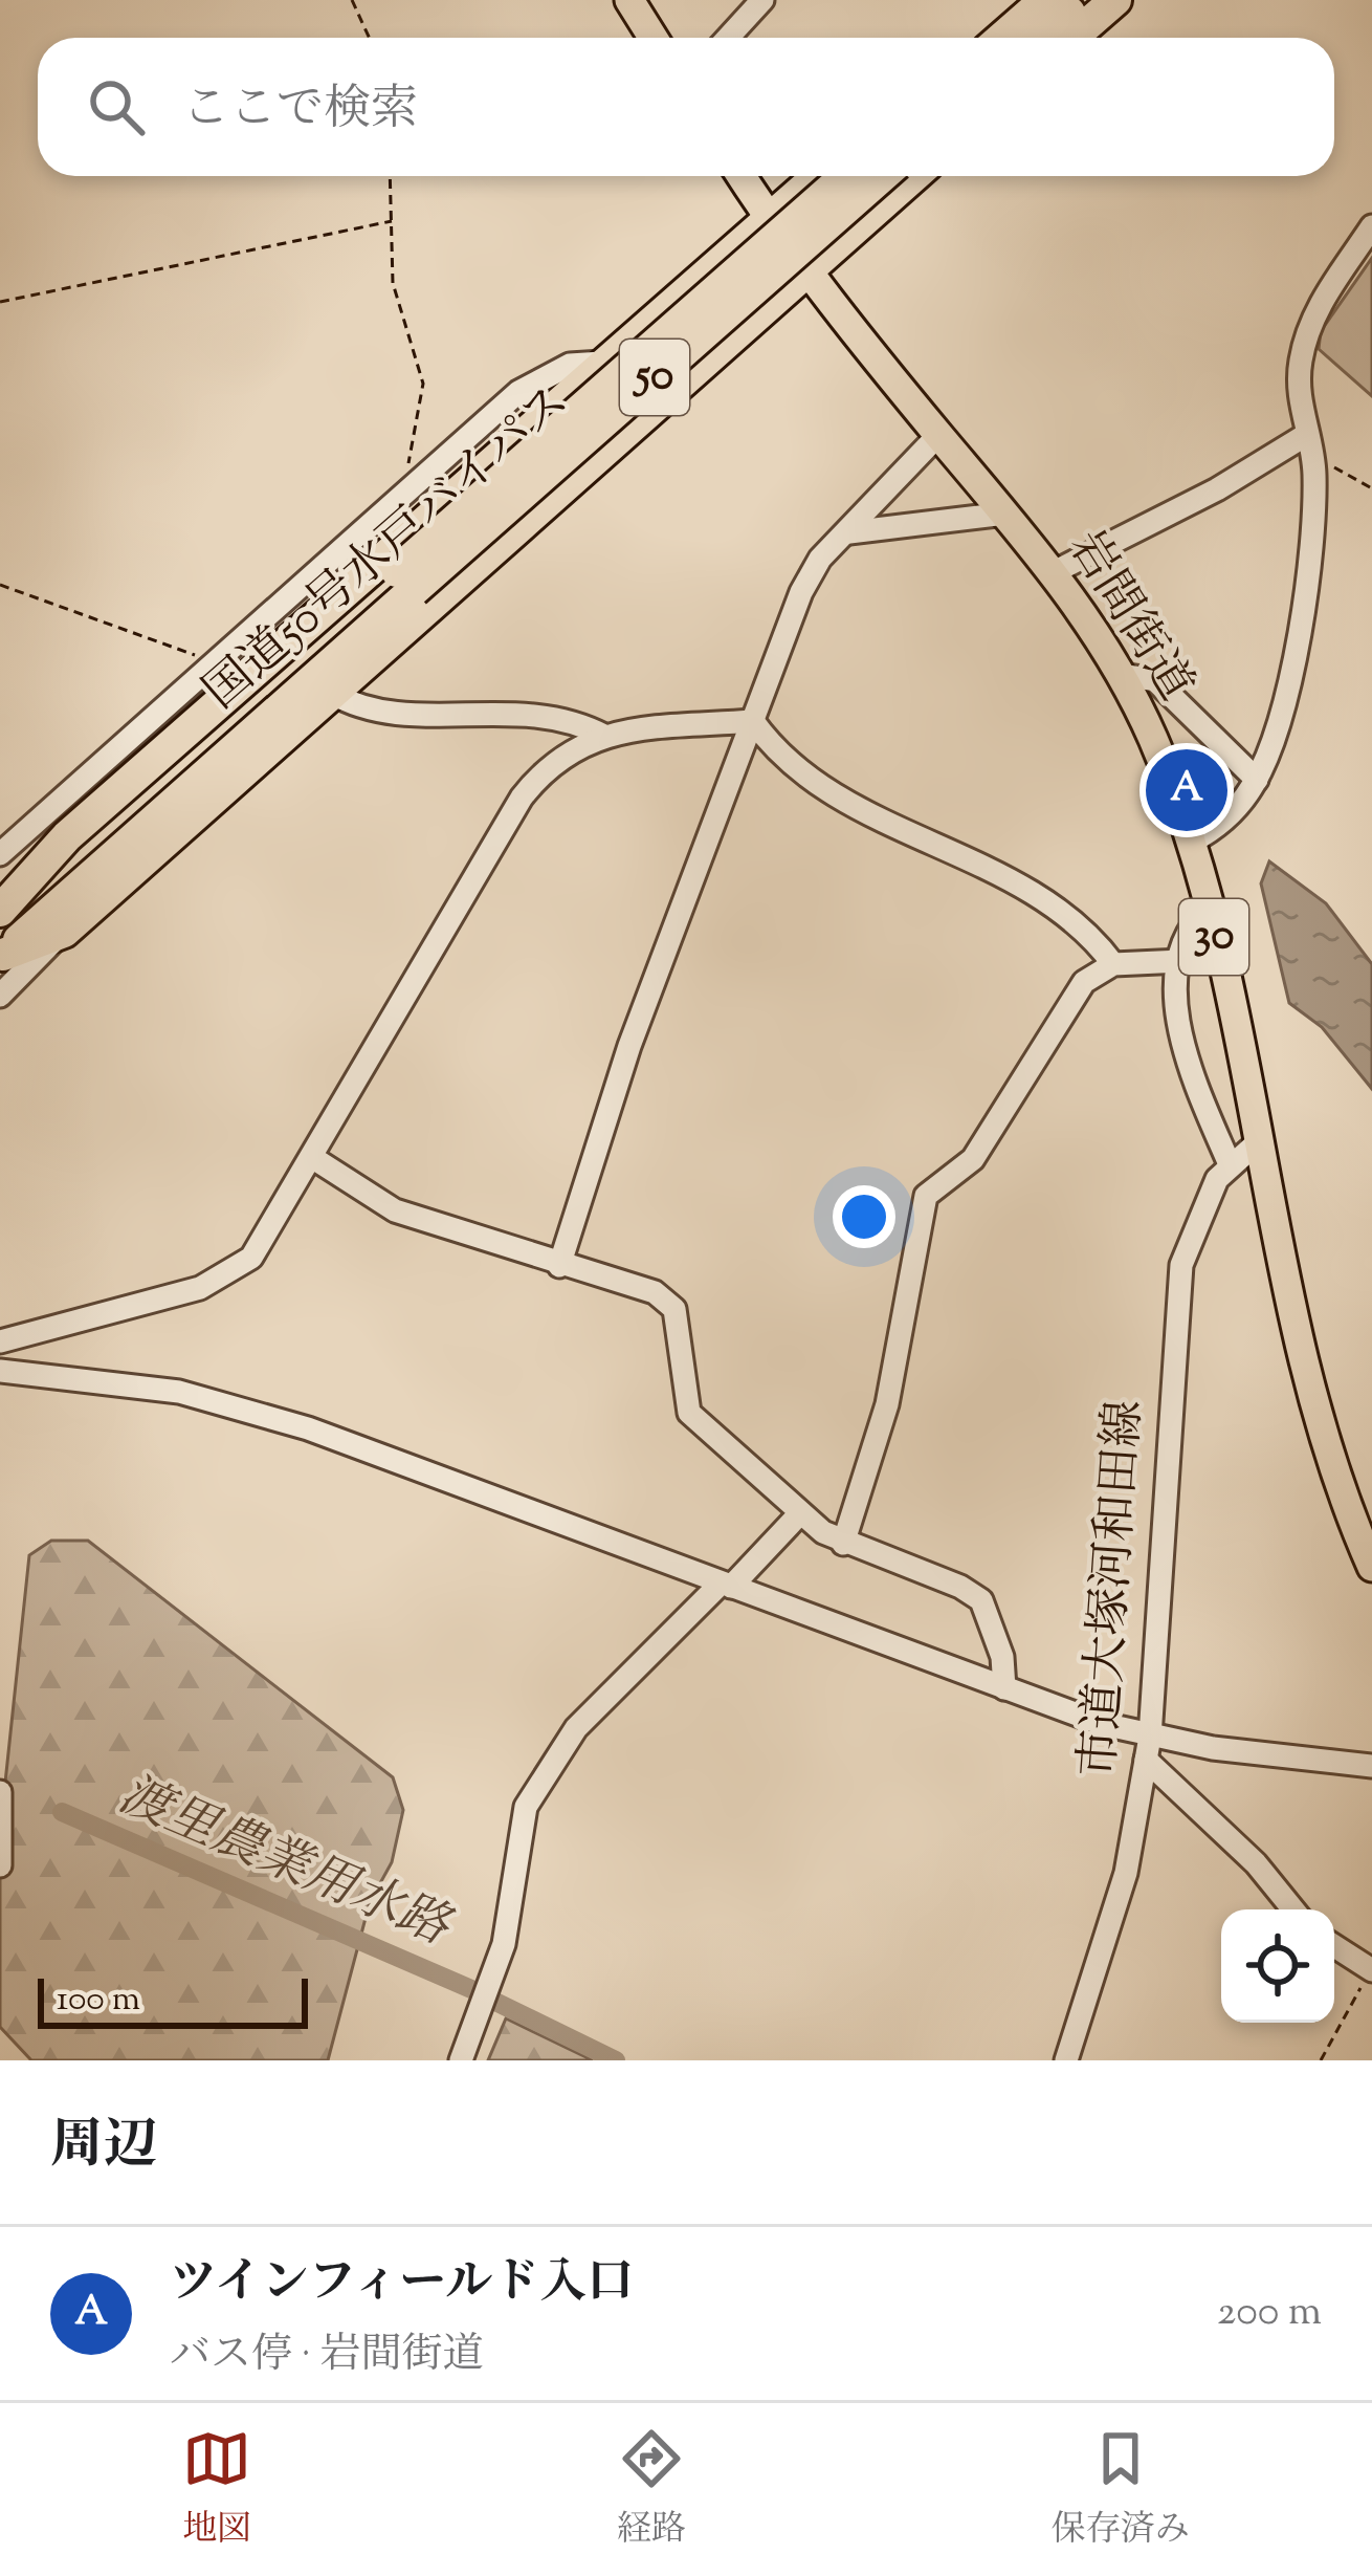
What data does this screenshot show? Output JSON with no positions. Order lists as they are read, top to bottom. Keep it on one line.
{"streets":{"highway":["50","国道50号水戸バイパス"],"main road":["岩間街道","30"],"street":["市道大塚河和田線"]},"crossings":[["岩間街道","市道大塚河和田線"]],"water":["渡里農業用水路"],"scale_bar":"100 m","page":{"search":"ここで検索","pins":"A","scale":"100 m","heading":"周辺","list":[{"mark":"A","name":"ツインフィールド入口","note":"バス停 · 岩間街道","value":"200 m"}],"nav":["地図","経路","保存済み"]}}
